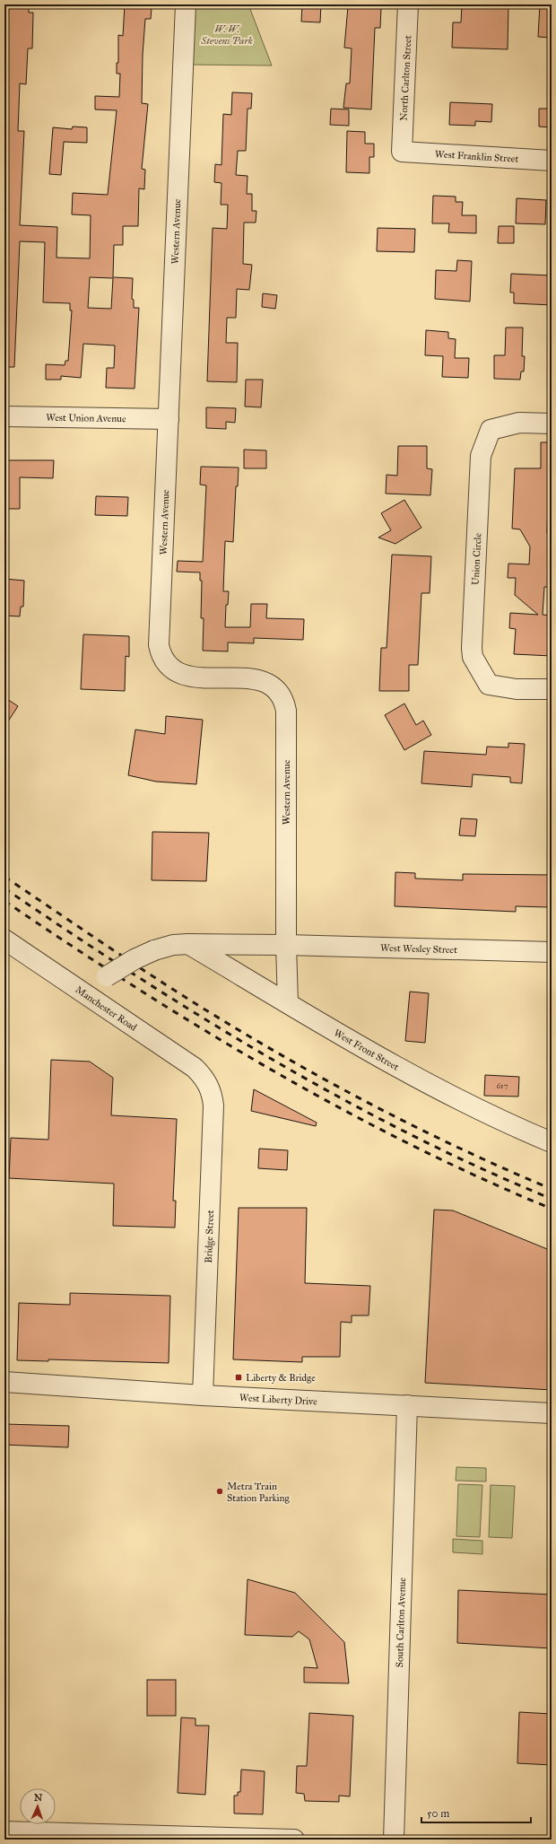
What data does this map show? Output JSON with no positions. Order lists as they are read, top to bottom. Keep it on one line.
{"streets":{"street":["North Carlton Street","West Franklin Street","Western Avenue","West Union Avenue","Union Circle","West Wesley Street","Manchester Road","West Front Street","Bridge Street","West Liberty Drive","South Carlton Avenue"]},"crossings":[["North Carlton Street","West Franklin Street"],["Western Avenue","West Union Avenue"],["Western Avenue","West Wesley Street"],["West Wesley Street","West Front Street"],["Manchester Road","Bridge Street"],["Bridge Street","West Liberty Drive"],["West Liberty Drive","South Carlton Avenue"]],"parks":["W. W. Stevens Park"],"places":{"transit":["Liberty & Bridge"],"other":["Metra Train Station Parking"]},"house_numbers":["617"],"scale_bar":"50 m","north":"top"}
